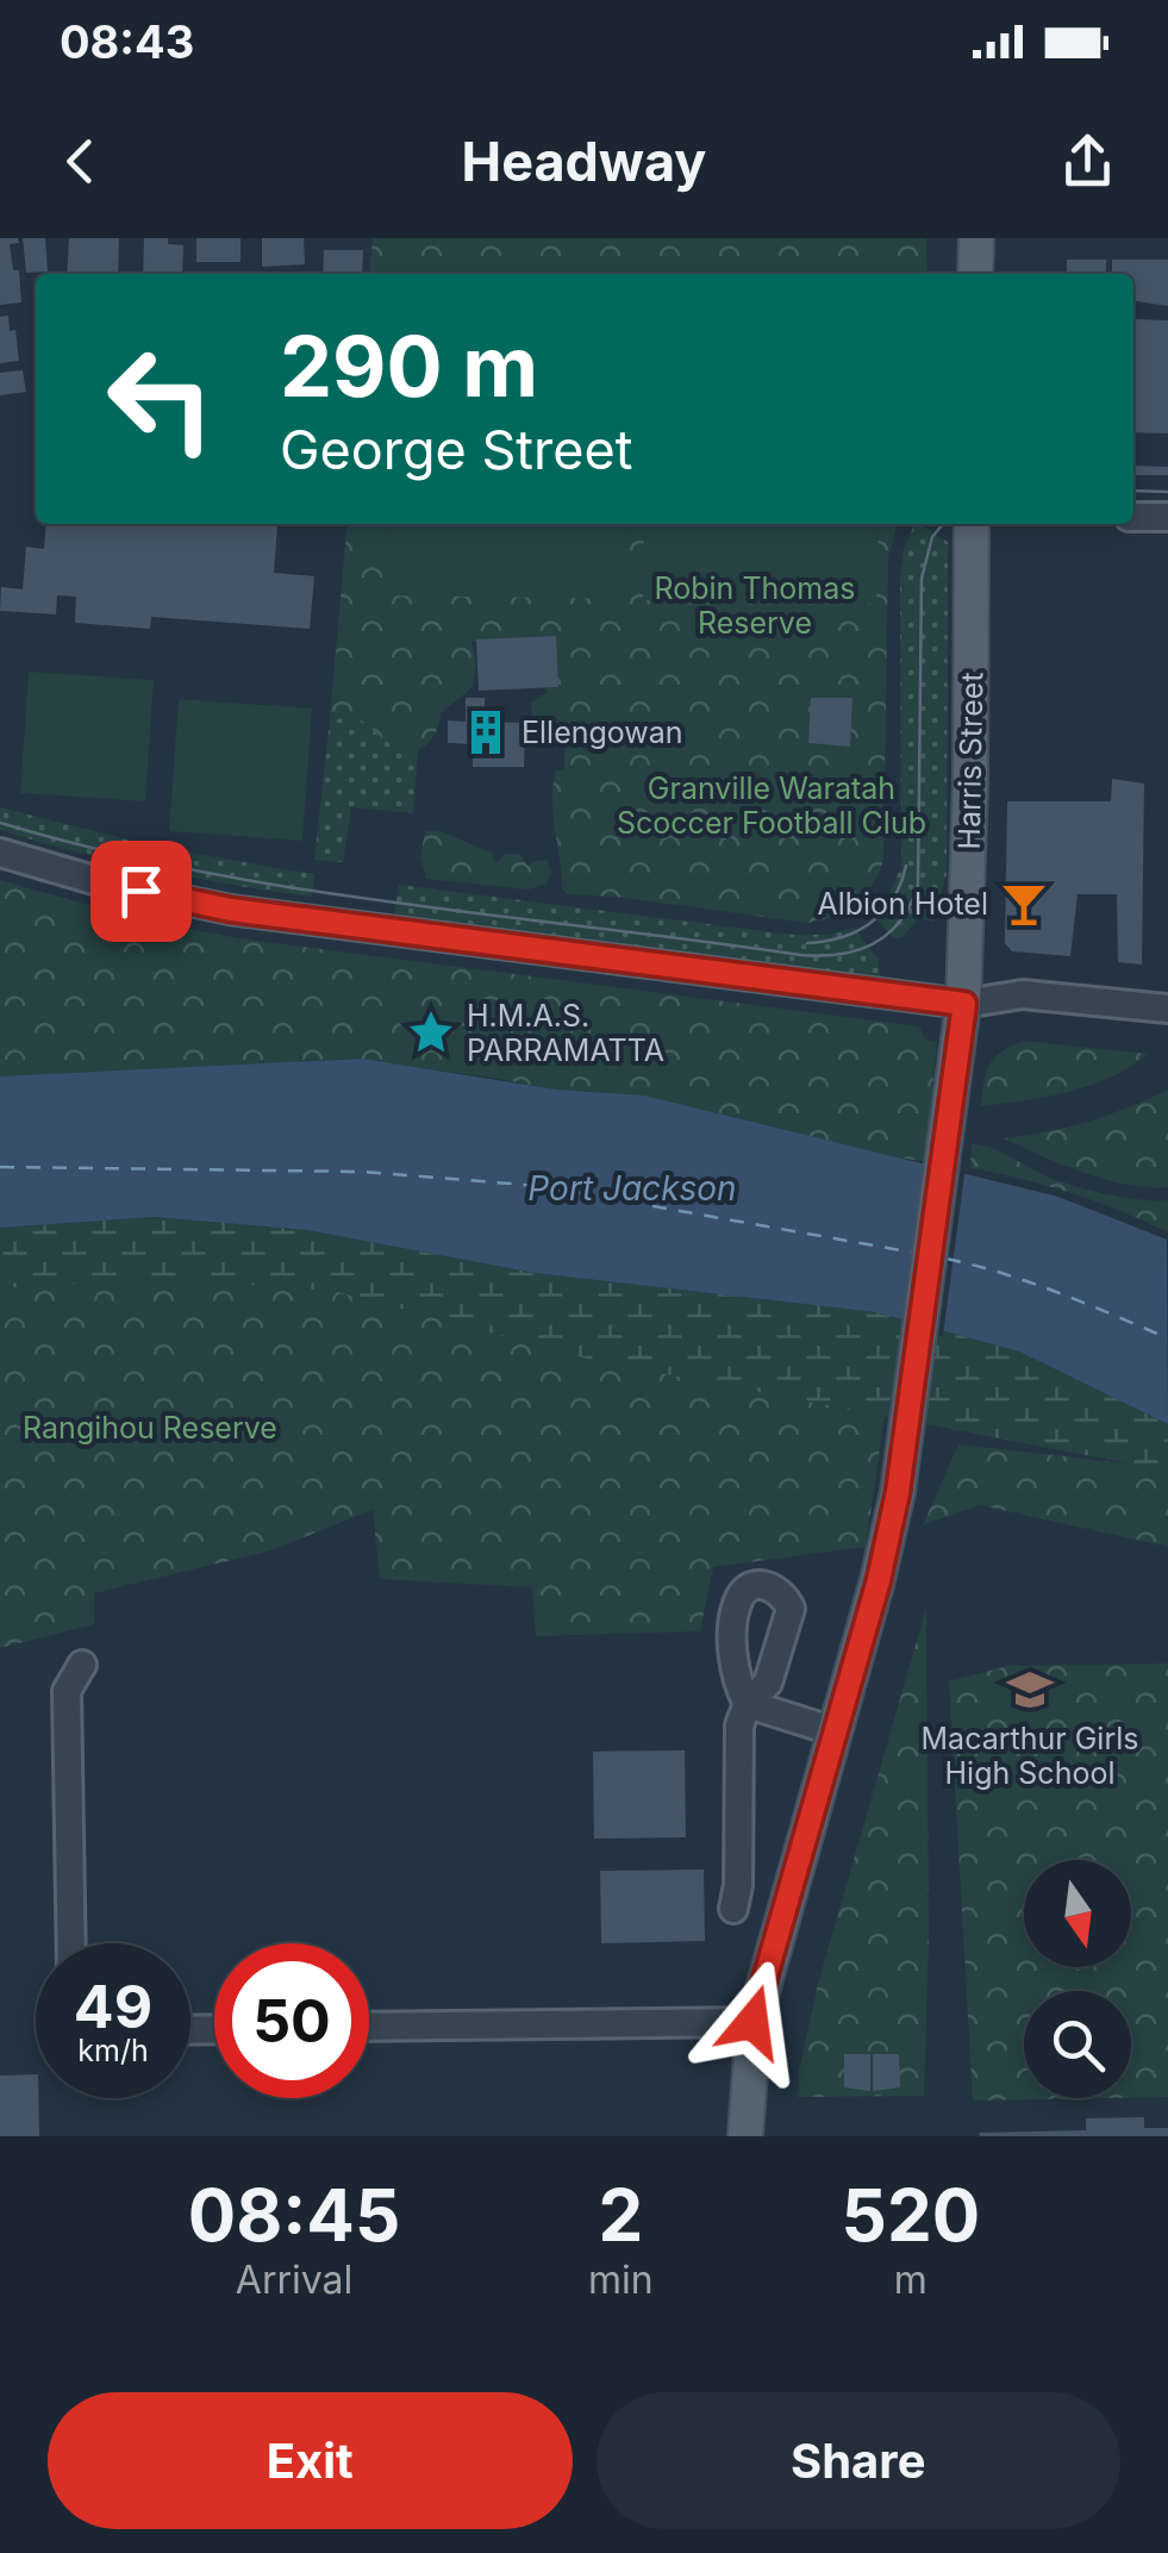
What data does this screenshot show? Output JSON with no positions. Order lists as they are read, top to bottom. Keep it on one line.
{"streets":{"main road":["Harris Street"]},"water":["Port Jackson"],"parks":["Robin Thomas Reserve","Granville Waratah Scoccer Football Club","Rangihou Reserve"],"places":{"building":["Ellengowan"],"bar":["Albion Hotel"],"place":["H.M.A.S. PARRAMATTA"],"school or university":["Macarthur Girls High School"]},"north":"bottom","page":{"status":"08:43","header":"Headway","turn":["290 m","George Street"],"speed":"49 km/h","limit":"50","eta":["08:45","Arrival","2","min","520","m"],"buttons":["Exit","Share"]}}
